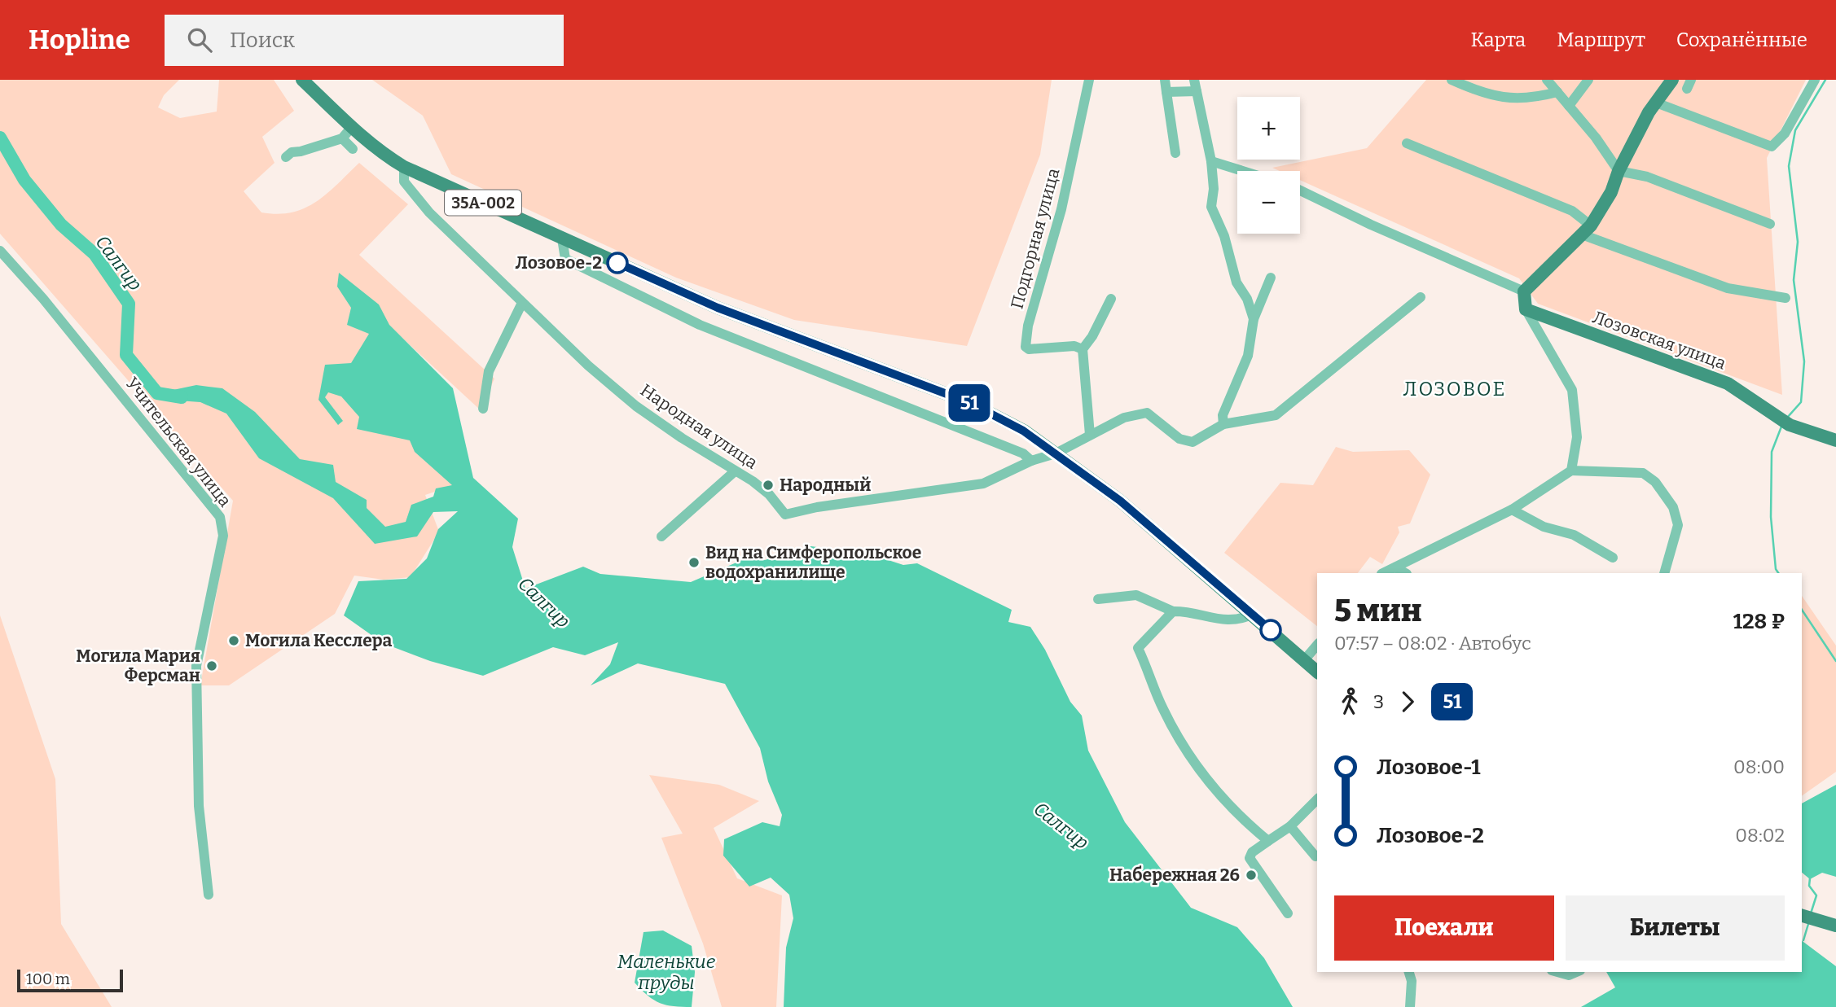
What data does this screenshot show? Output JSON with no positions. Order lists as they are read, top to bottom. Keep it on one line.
{"streets":{"main road":["35А-002","Лозовская улица"],"street":["Подгорная улица","Народная улица","Учительская улица"]},"crossings":[["35А-002","Народная улица"]],"districts":["ЛОЗОВОЕ"],"water":["Салгир","Маленькие пруды"],"places":["Лозовое-2","Народный","Вид на Симферопольское водохранилище","Могила Кесслера","Могила Мария Ферсман","Набережная 26"],"lines":["bus line 51"],"scale_bar":"100 m","page":{"header":"Hopline","search":"Поиск","nav":["Карта","Маршрут","Сохранённые"],"on_map":"51","map_buttons":["+","−"],"heading":["5 мин","07:57 – 08:02 · Автобус","128 ₽"],"legs":["3","51"],"list":[{"name":"Лозовое-1","value":"08:00"},{"name":"Лозовое-2","value":"08:02"}],"buttons":["Поехали","Билеты"],"scale":"100 m"}}
